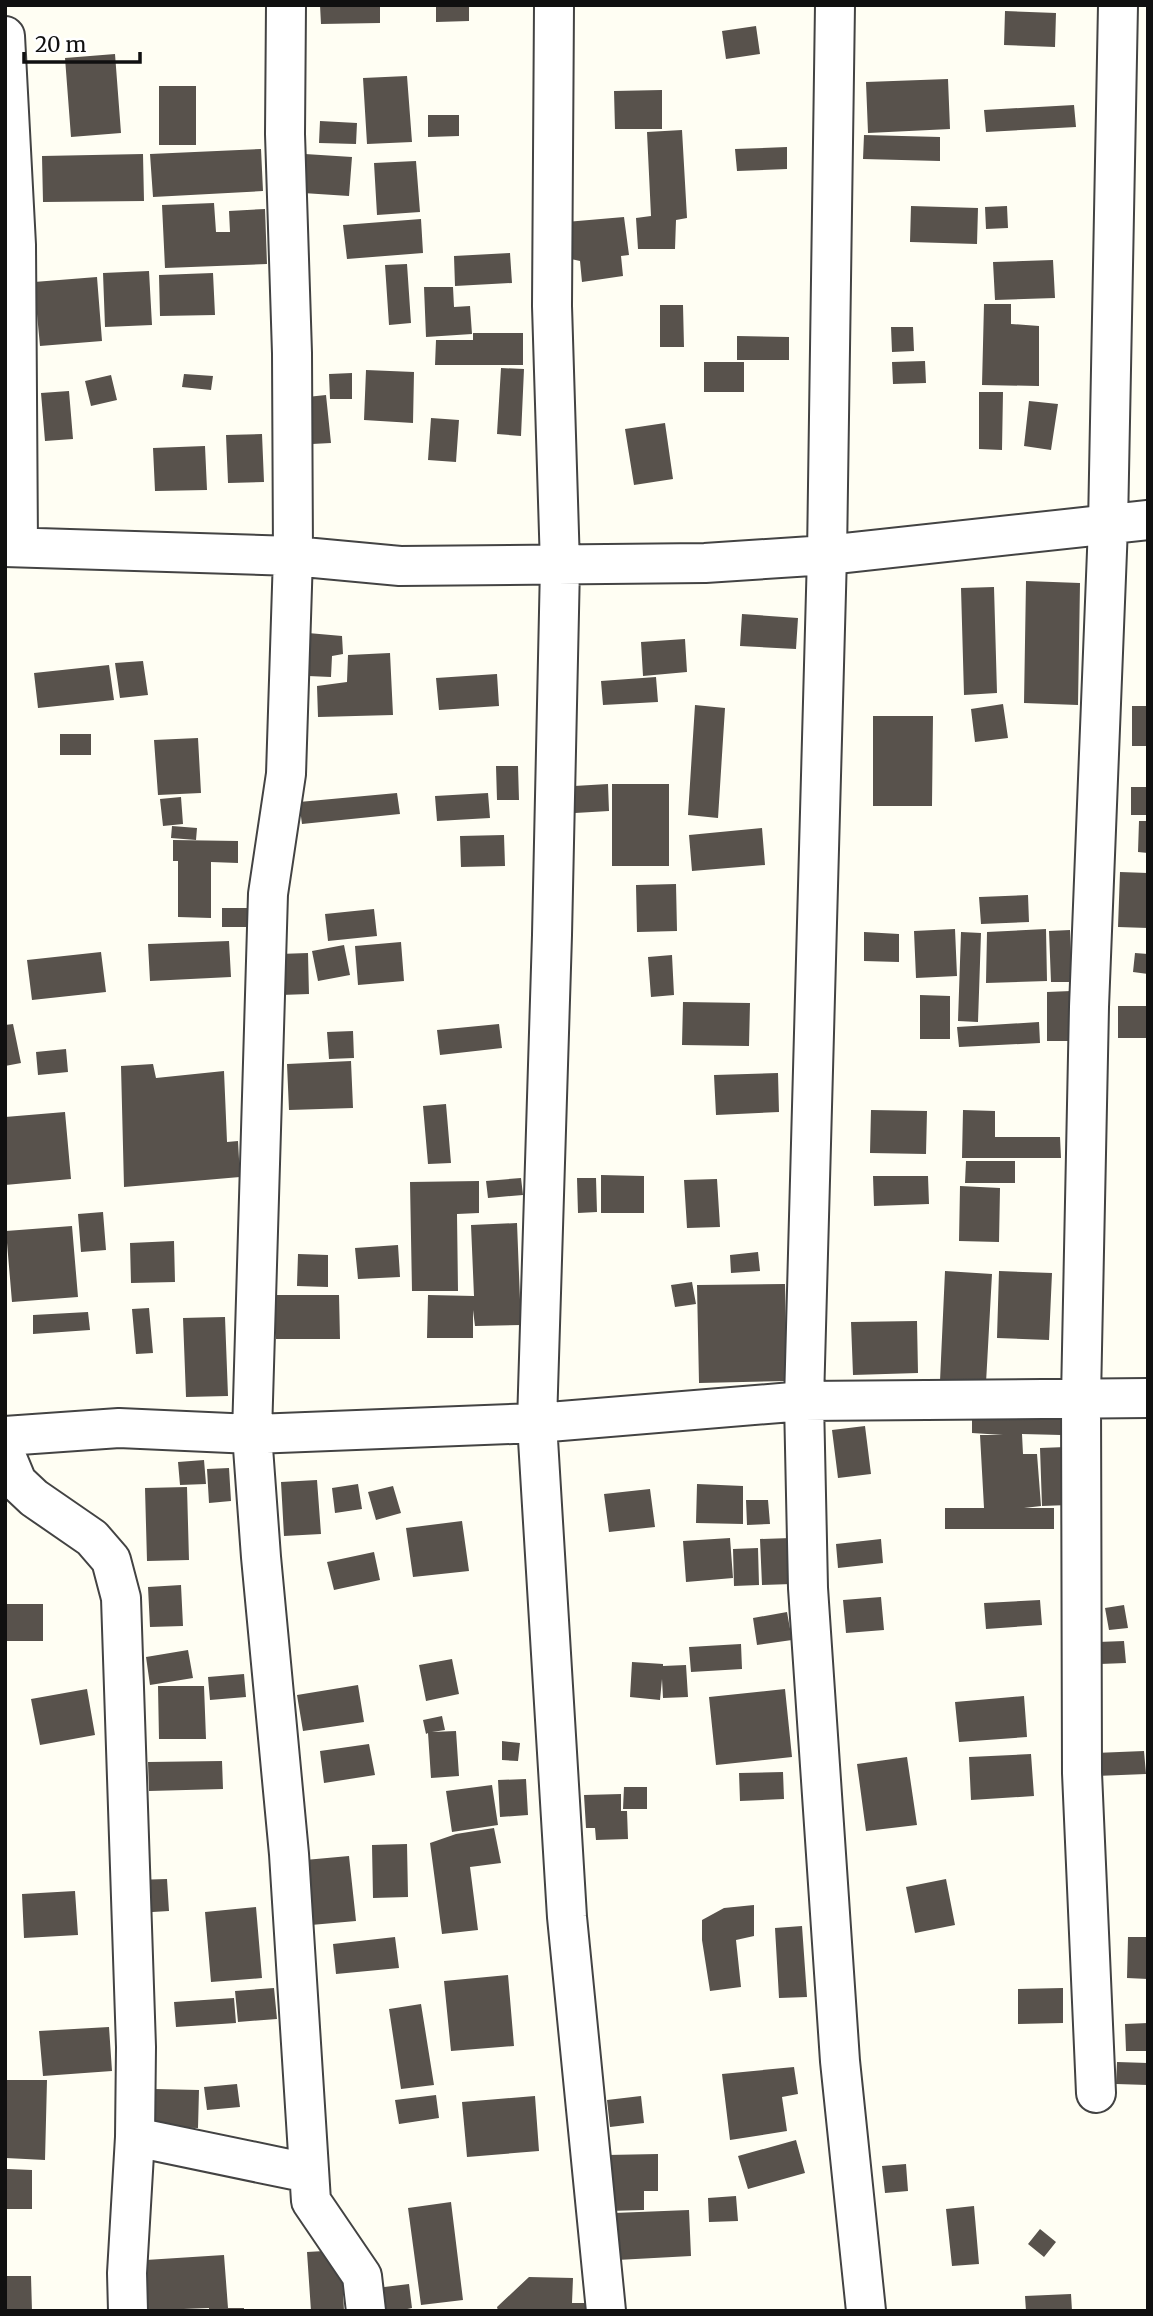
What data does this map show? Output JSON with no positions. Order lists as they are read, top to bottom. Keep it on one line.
{"scale_bar":"20 m"}
